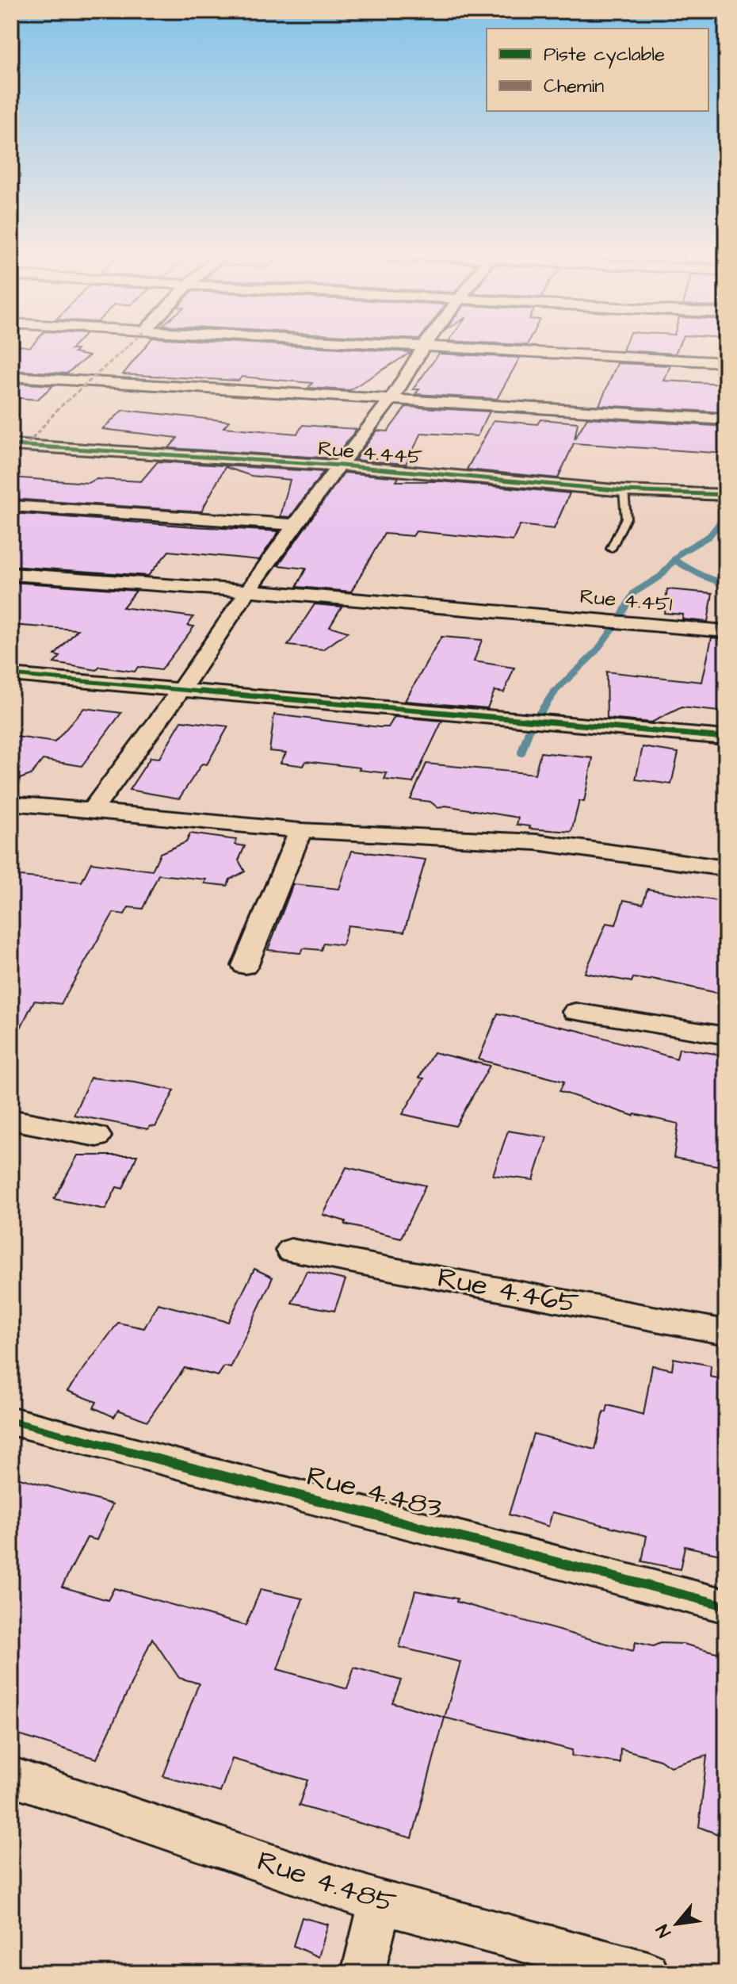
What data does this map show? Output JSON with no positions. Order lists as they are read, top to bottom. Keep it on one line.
{"streets":{"street":["Rue 4.445","Rue 4.451","Rue 4.465","Rue 4.483","Rue 4.485"]},"legend":["Piste cyclable","Chemin"],"north":"bottom left"}
